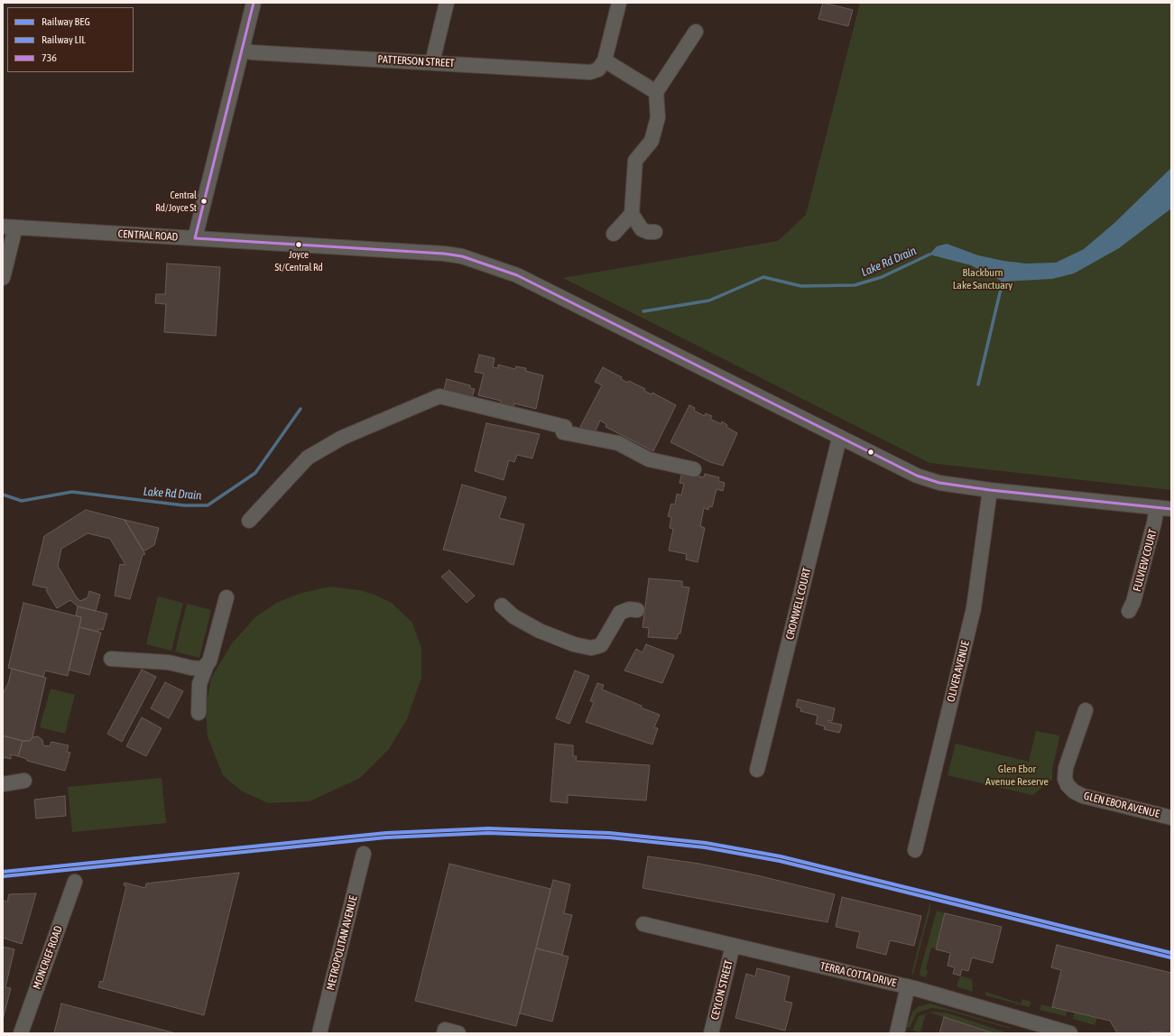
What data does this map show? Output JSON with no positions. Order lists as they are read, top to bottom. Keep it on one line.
{"streets":{"street":["PATTERSON STREET","CENTRAL ROAD","FULVIEW COURT","CROMWELL COURT","OLIVER AVENUE","GLEN EBOR AVENUE","METROPOLITAN AVENUE","MONCRIEF ROAD","TERRA COTTA DRIVE","CEYLON STREET"]},"crossings":[["CENTRAL ROAD","FULVIEW COURT"],["CENTRAL ROAD","CROMWELL COURT"],["CENTRAL ROAD","OLIVER AVENUE"],["TERRA COTTA DRIVE","CEYLON STREET"]],"water":["Lake Rd Drain"],"parks":["Blackburn Lake Sanctuary","Glen Ebor Avenue Reserve"],"places":["Central Rd/Joyce St","Joyce St/Central Rd"],"lines":["transit line 736","rail line BEG","rail line LIL"],"legend":["Railway BEG","Railway LIL","736"]}
